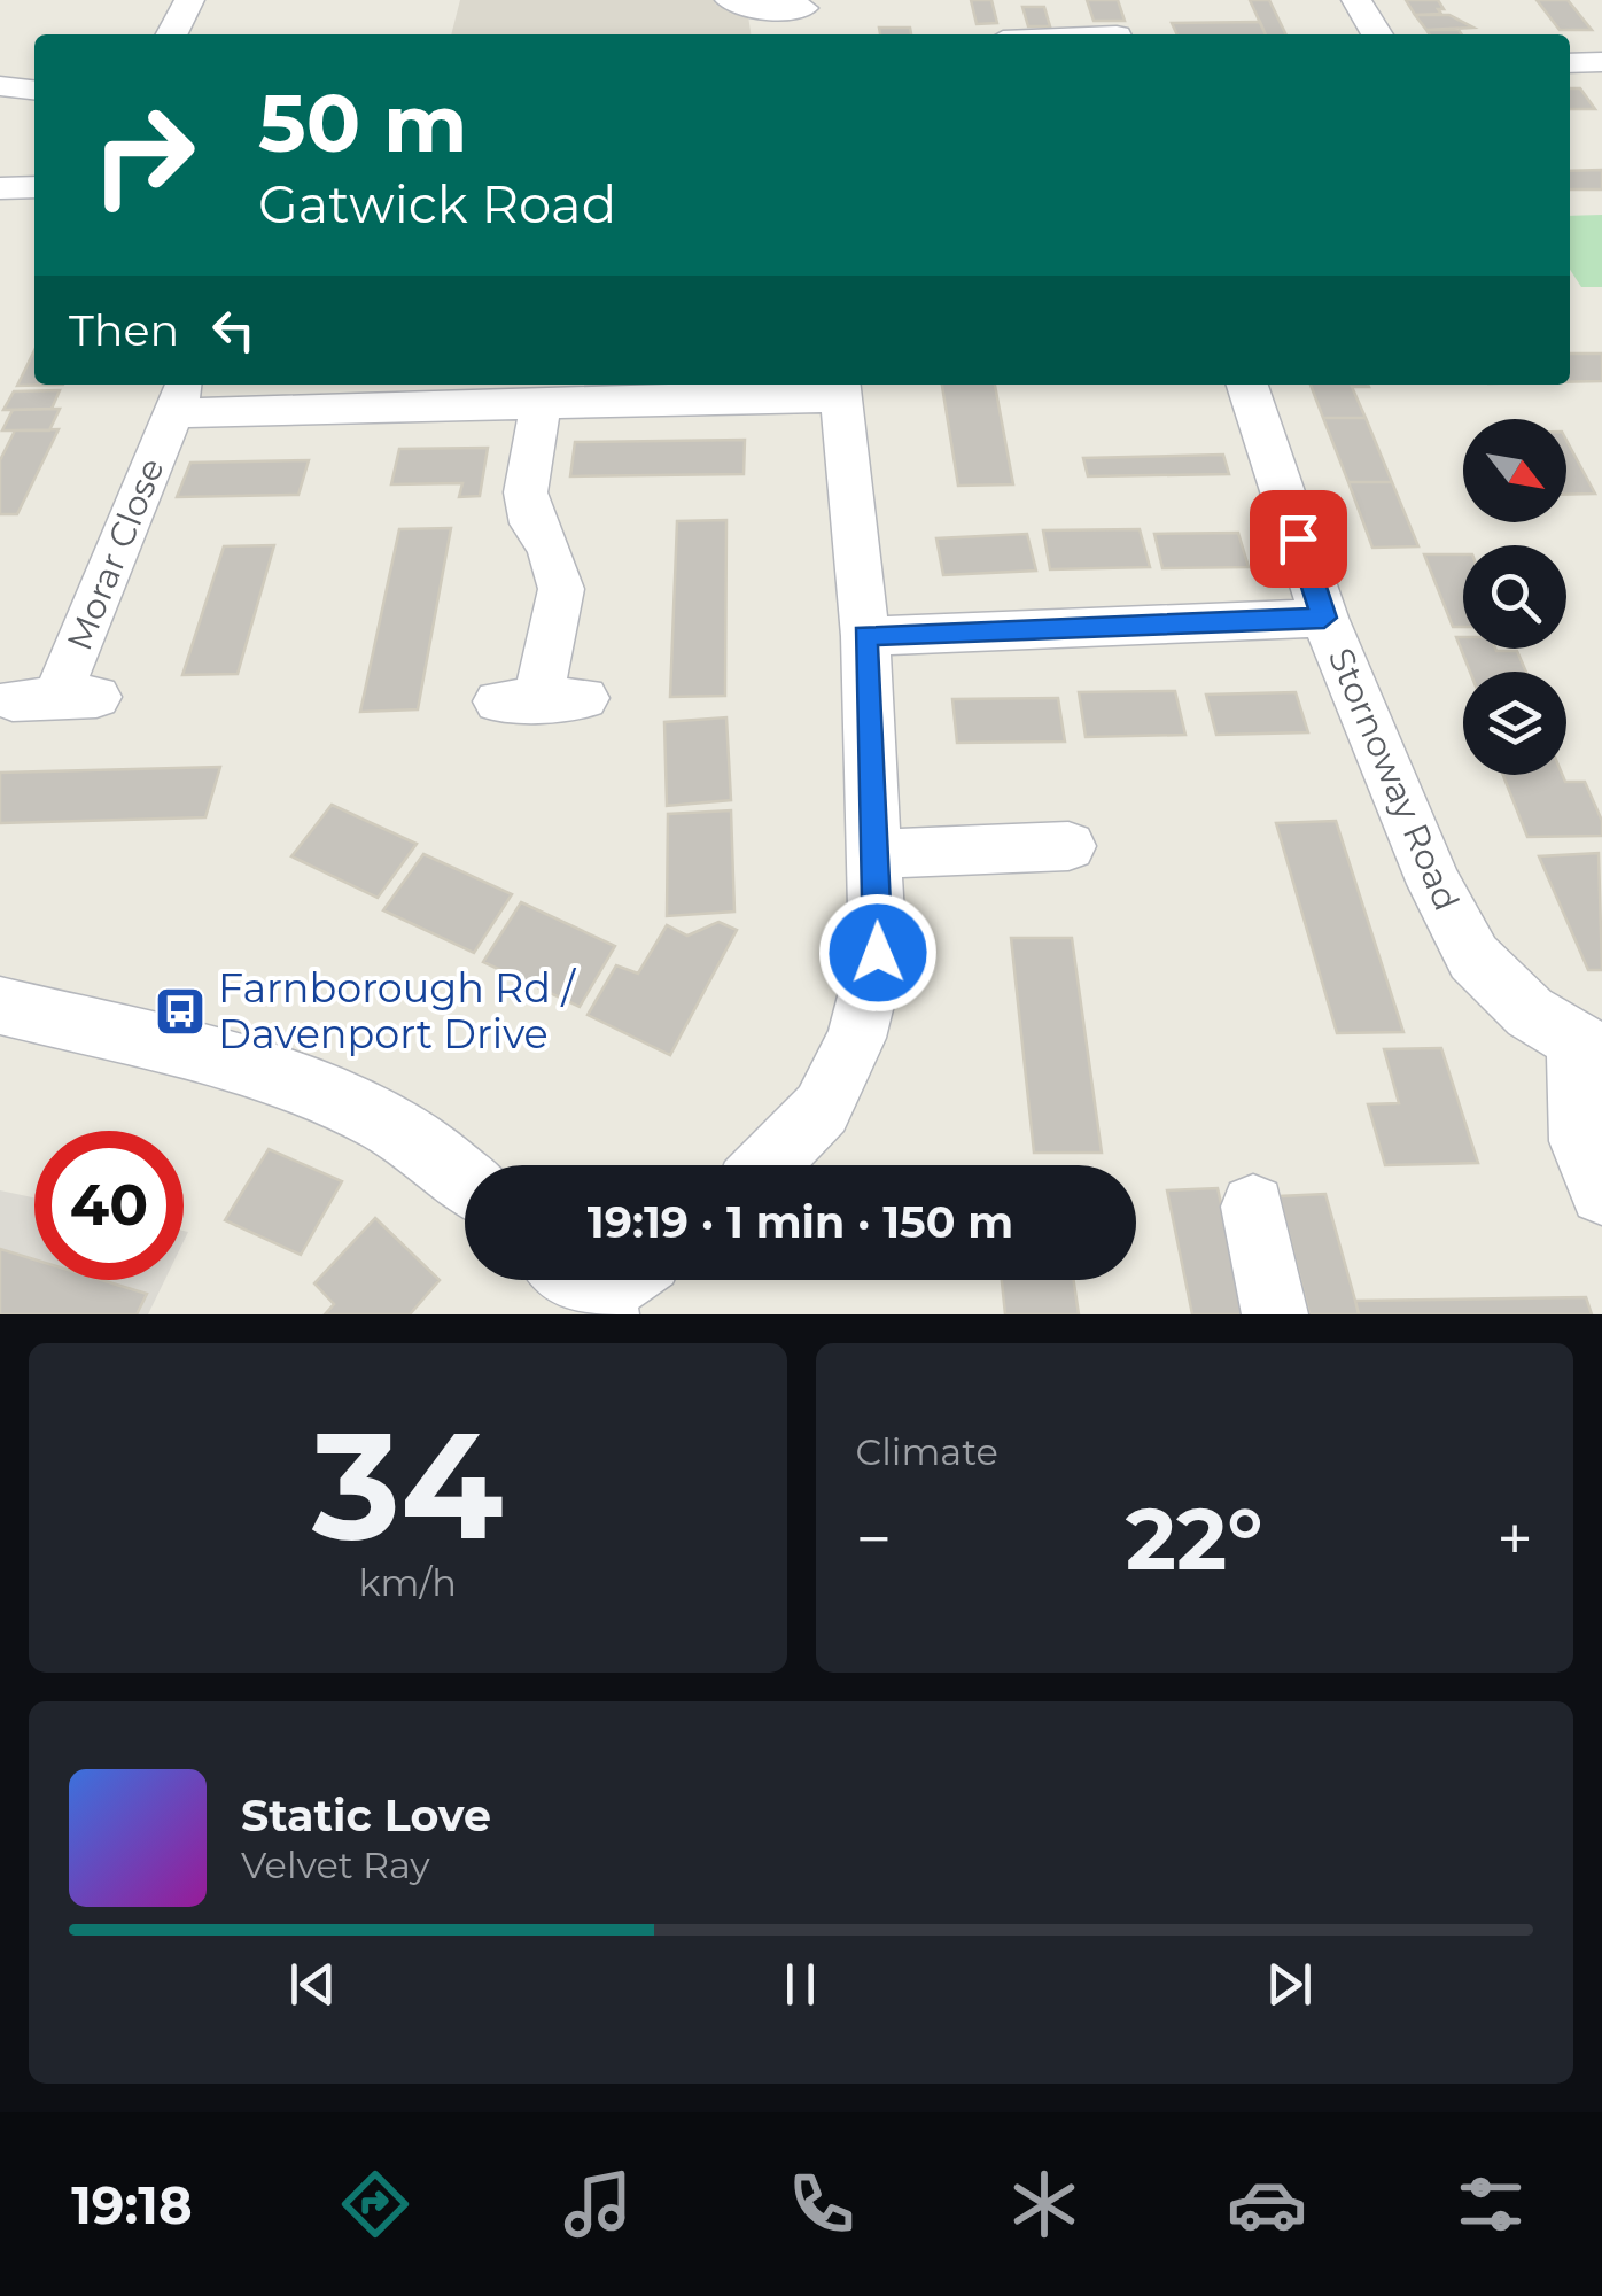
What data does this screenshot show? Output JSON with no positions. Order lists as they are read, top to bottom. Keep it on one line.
{"streets":{"street":["Morar Close","Stornoway Road"]},"places":{"bus stop":["Farnborough Rd / Davenport Drive"]},"north":"bottom right","page":{"turn":["50 m","Gatwick Road"],"then":"Then","limit":"40","trip":"19:19 · 1 min · 150 m","tile":[["34","km/h"],"Climate"],"heat":["−","22°","+"],"song":["Static Love","Velvet Ray"],"tabs":"19:18"}}
